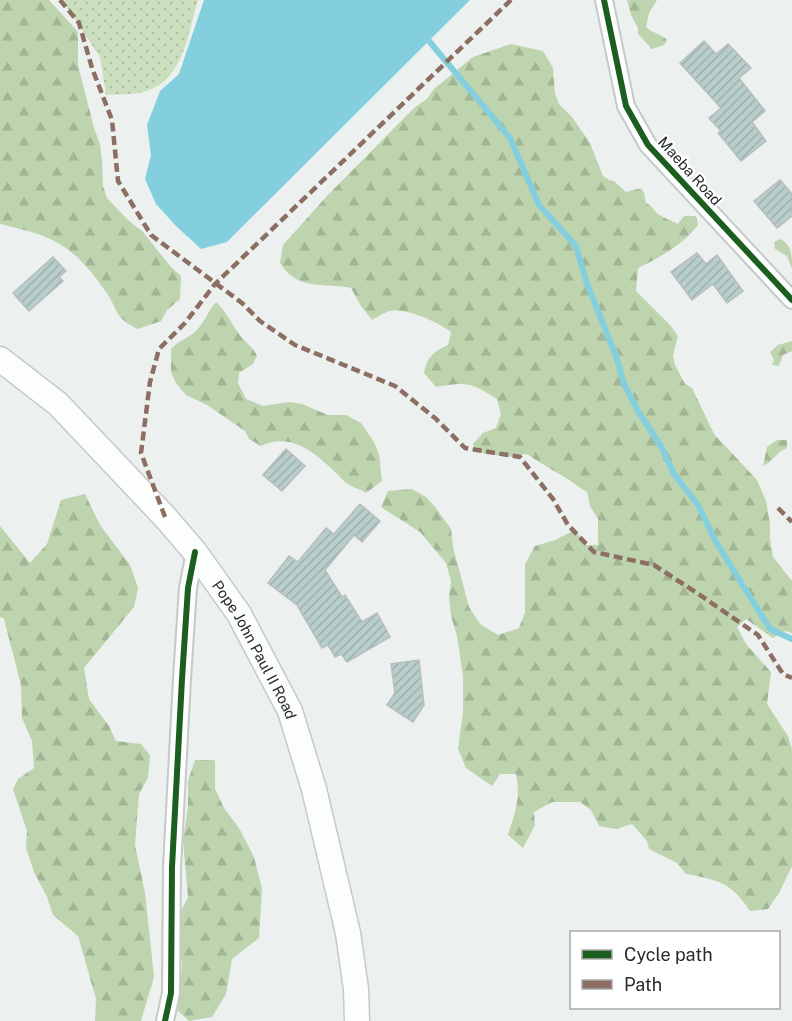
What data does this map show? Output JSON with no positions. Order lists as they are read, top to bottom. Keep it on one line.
{"streets":{"main road":["Pope John Paul II Road"],"street":["Maeba Road"]},"legend":["Cycle path","Path"]}
